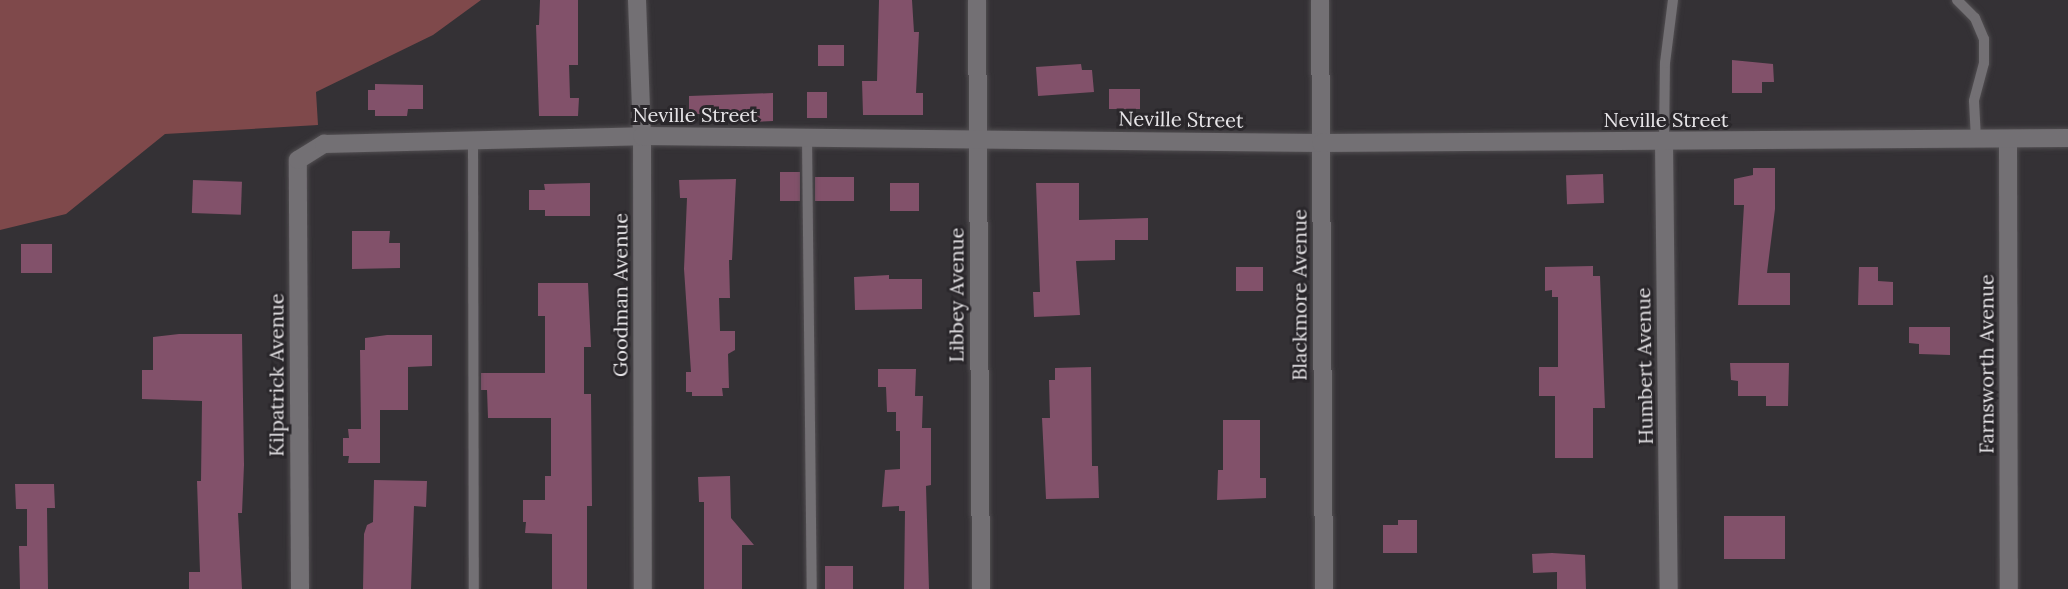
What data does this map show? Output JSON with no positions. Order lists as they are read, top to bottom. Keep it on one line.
{"streets":{"street":["Neville Street","Goodman Avenue","Libbey Avenue","Blackmore Avenue","Farnsworth Avenue","Humbert Avenue","Kilpatrick Avenue"]},"crossings":[["Neville Street","Goodman Avenue"],["Neville Street","Libbey Avenue"],["Neville Street","Blackmore Avenue"],["Neville Street","Farnsworth Avenue"],["Neville Street","Humbert Avenue"],["Neville Street","Kilpatrick Avenue"]]}
